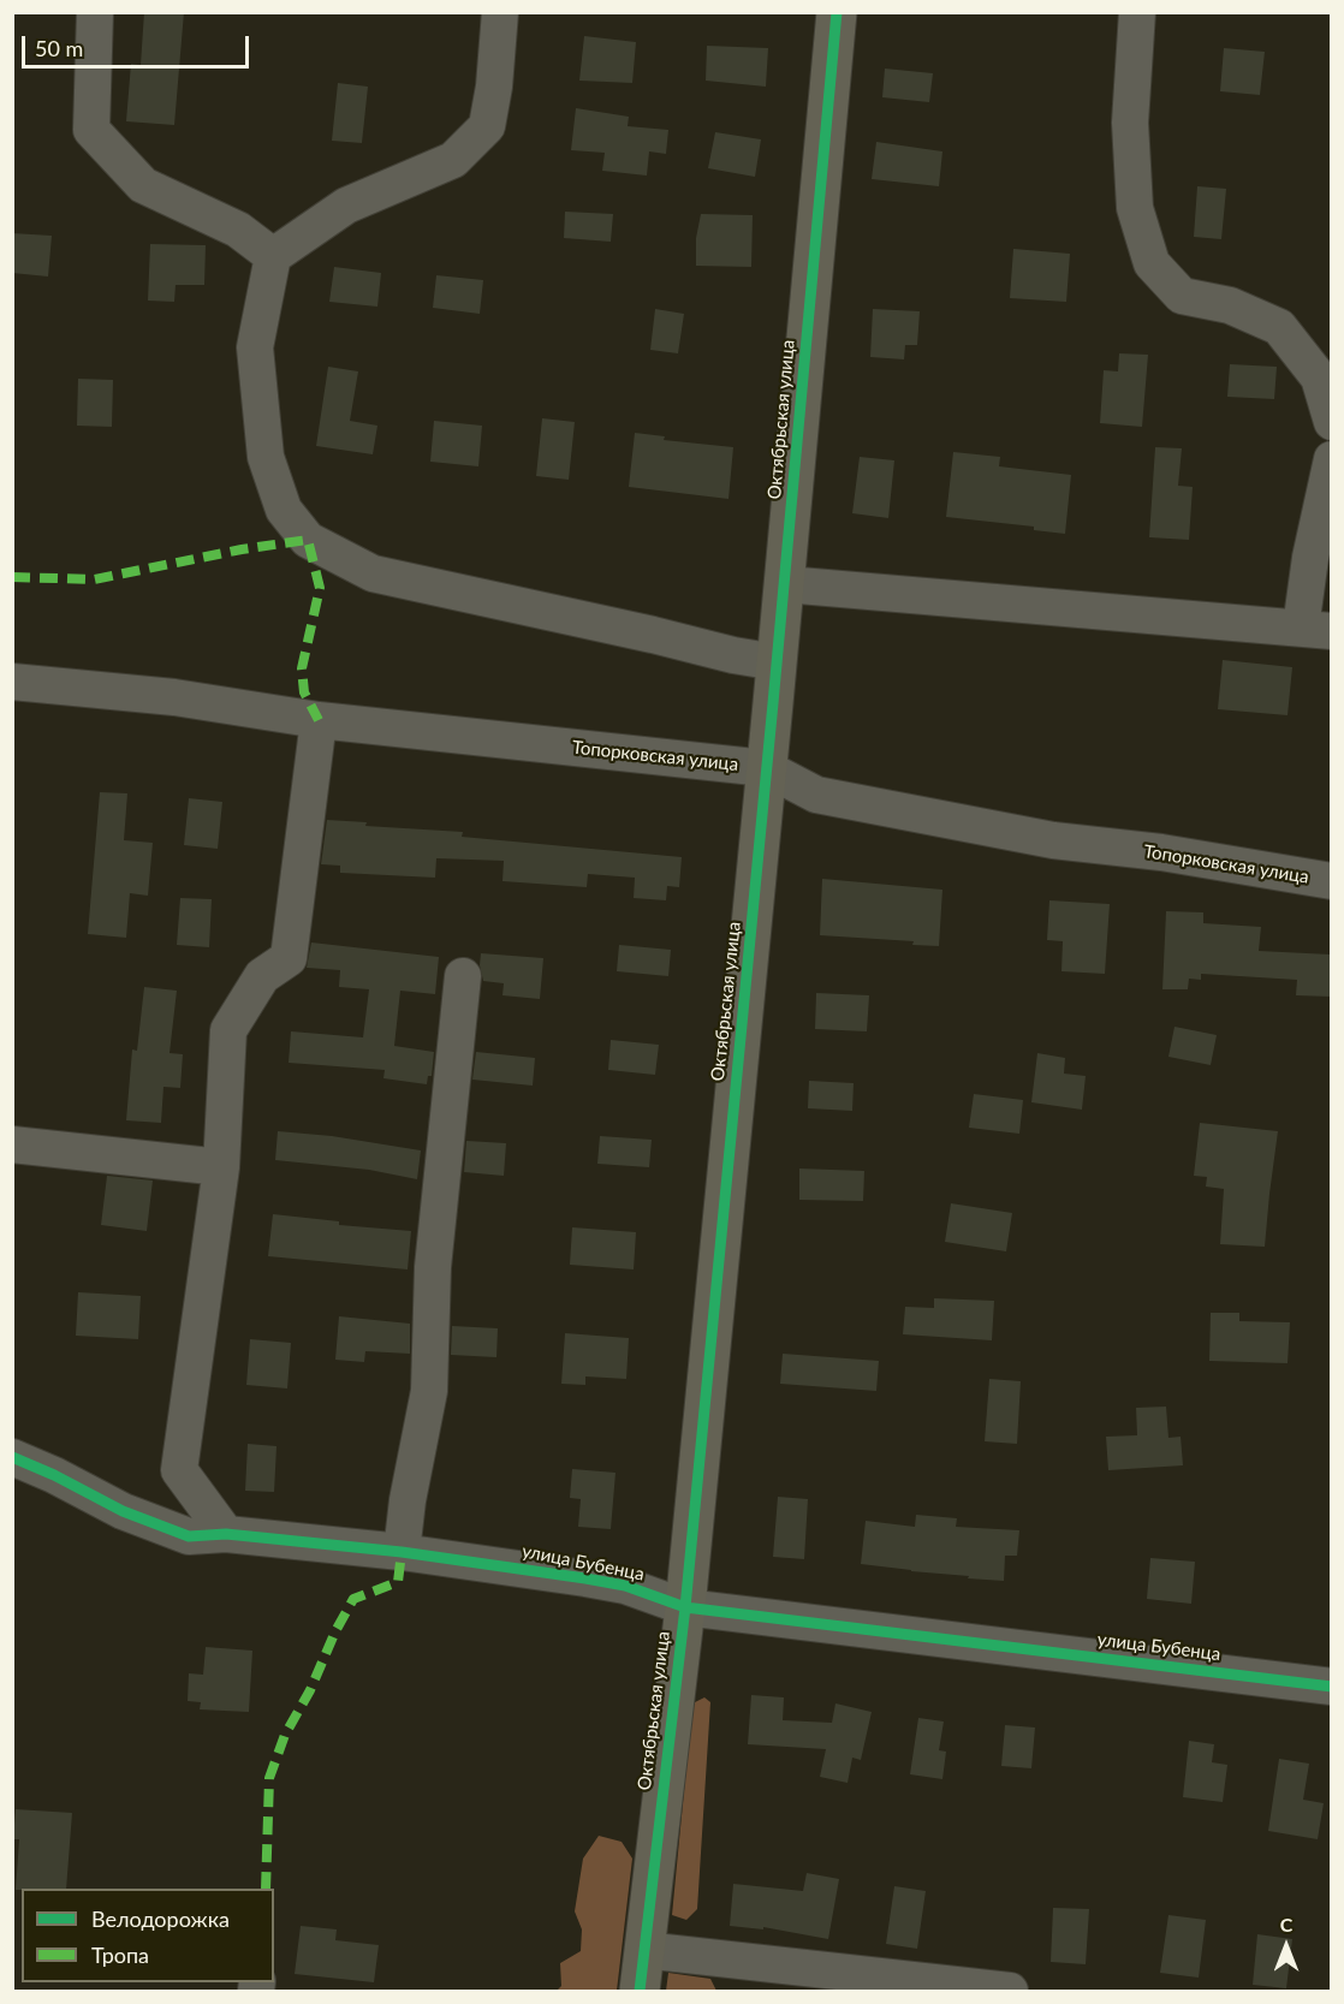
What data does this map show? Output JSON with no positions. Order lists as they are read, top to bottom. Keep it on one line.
{"streets":{"street":["Октябрьская улица","Топорковская улица","улица Бубенца"]},"crossings":[["Октябрьская улица","Топорковская улица"],["Октябрьская улица","улица Бубенца"]],"legend":["Велодорожка","Тропа"],"scale_bar":"50 m","north":"top"}
